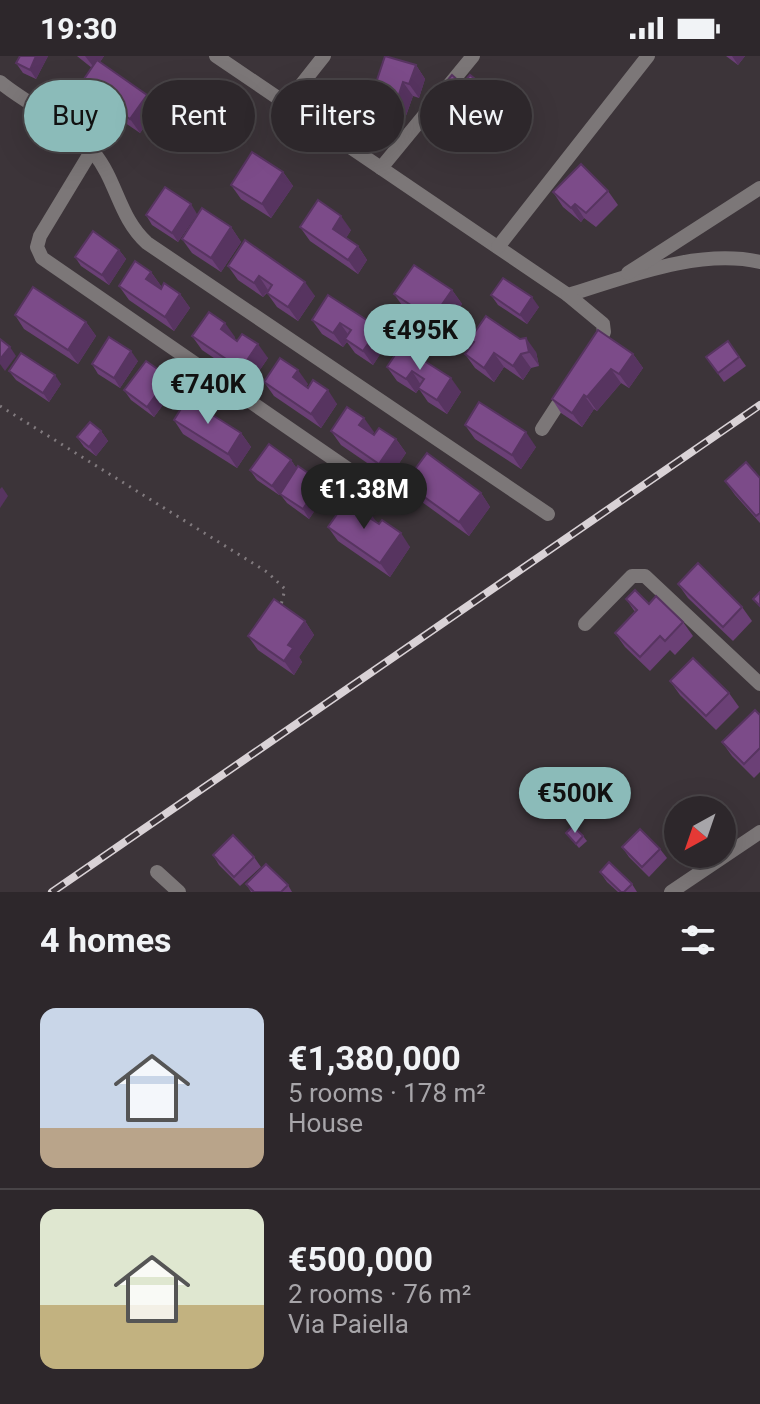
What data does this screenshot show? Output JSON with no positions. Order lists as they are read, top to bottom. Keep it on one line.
{"north":"bottom left","page":{"status":"19:30","chip":["Buy","Rent","Filters","New"],"price":["€495K","€740K","€1.38M","€500K"],"heading":"4 homes","list":[{"name":"€1,380,000","note":"5 rooms · 178 m² · House"},{"name":"€500,000","note":"2 rooms · 76 m² · Via Paiella"}]}}
